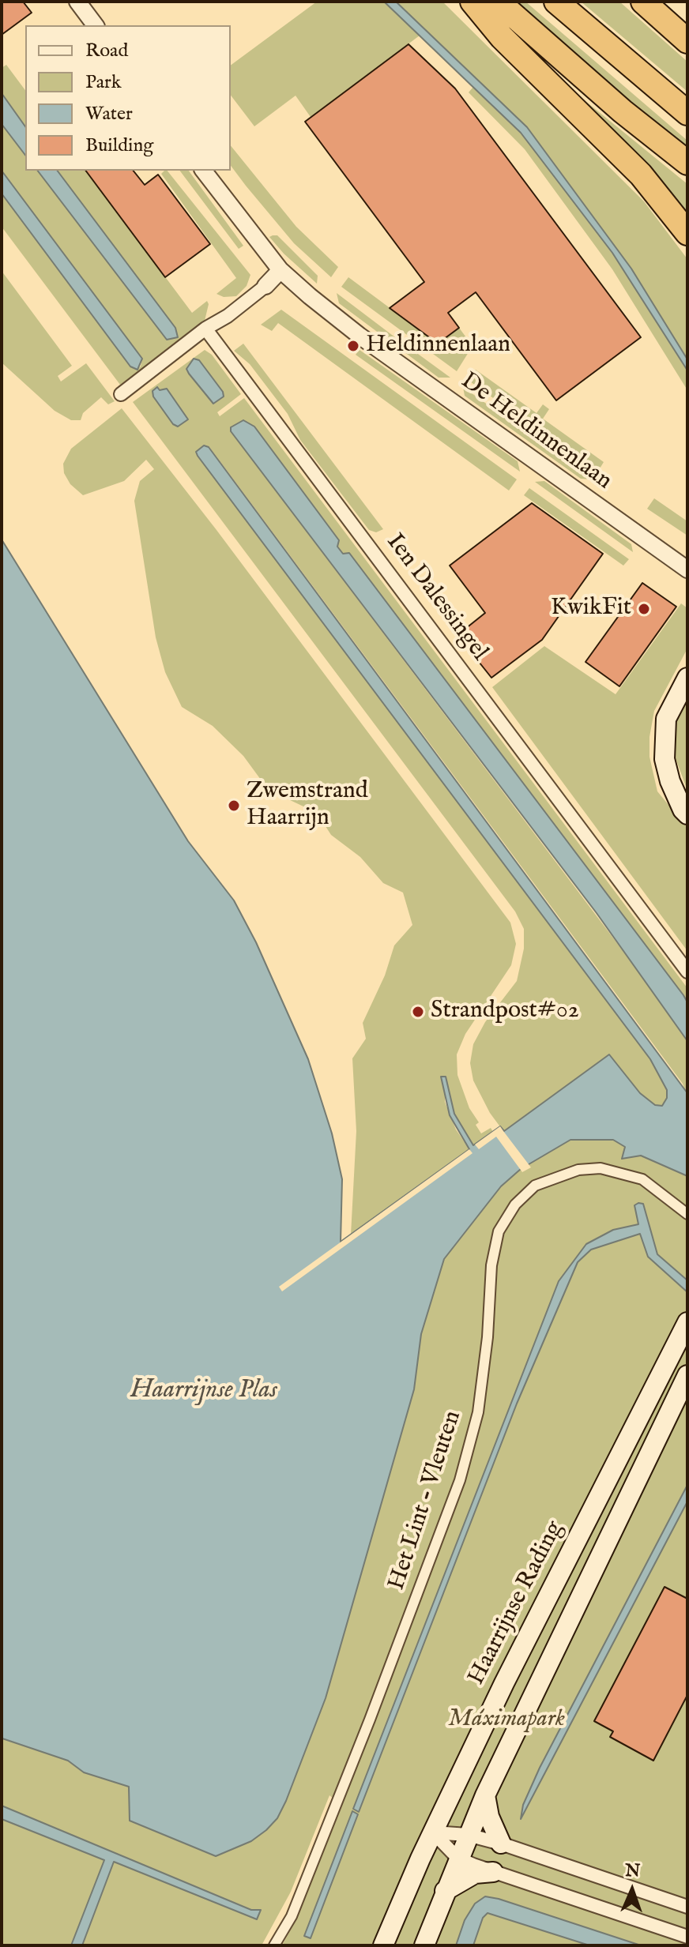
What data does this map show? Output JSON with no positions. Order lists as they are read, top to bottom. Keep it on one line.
{"streets":{"main road":["Haarrijnse Rading"],"street":["De Heldinnenlaan","Ien Dalessingel","Het Lint - Vleuten"]},"water":["Haarrijnse Plas"],"parks":["Máximapark"],"places":["Heldinnenlaan","KwikFit","Zwemstrand Haarrijn","Strandpost#02"],"legend":["Road","Park","Water","Building"],"north":"top"}
